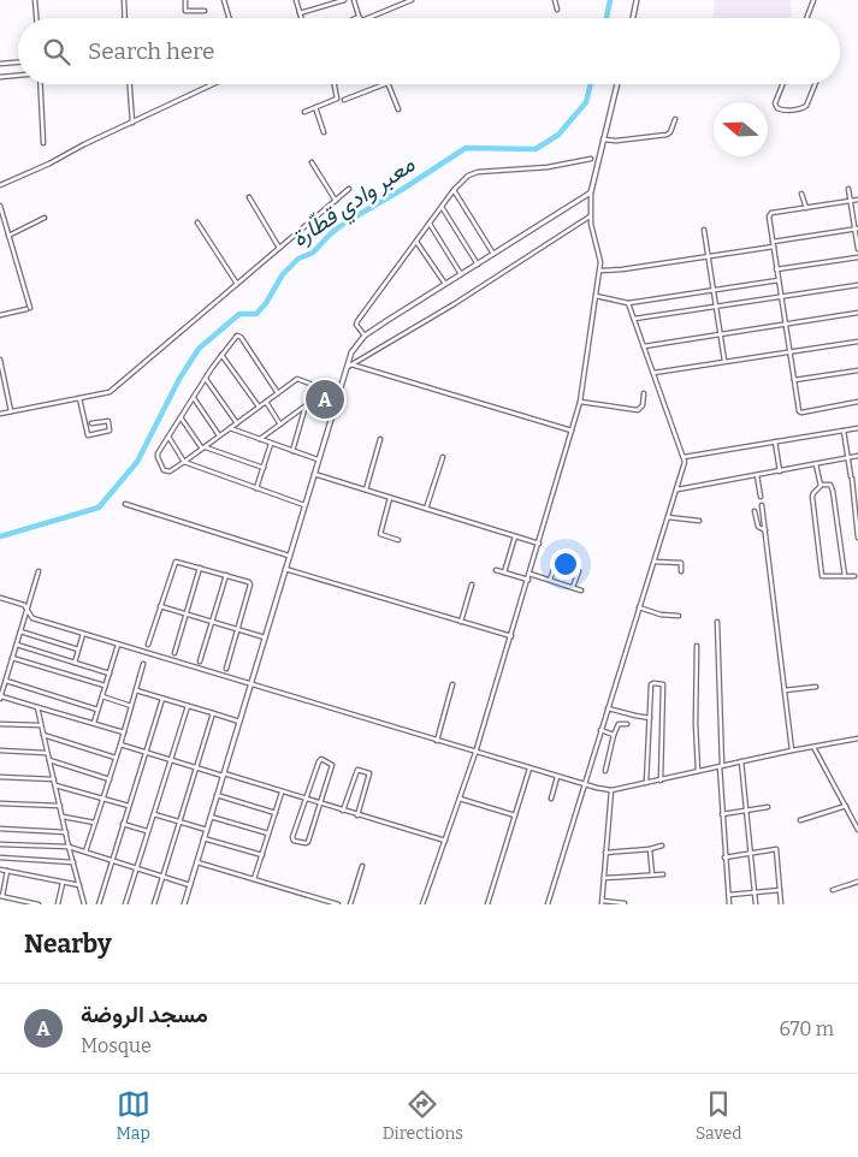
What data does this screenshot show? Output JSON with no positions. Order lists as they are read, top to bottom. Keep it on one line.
{"water":["معبر وادي قطّارة"],"north":"left","page":{"search":"Search here","pins":"A","heading":"Nearby","list":[{"mark":"A","name":"مسجد الروضة","note":"Mosque","value":"670 m"}],"nav":["Map","Directions","Saved"]}}
